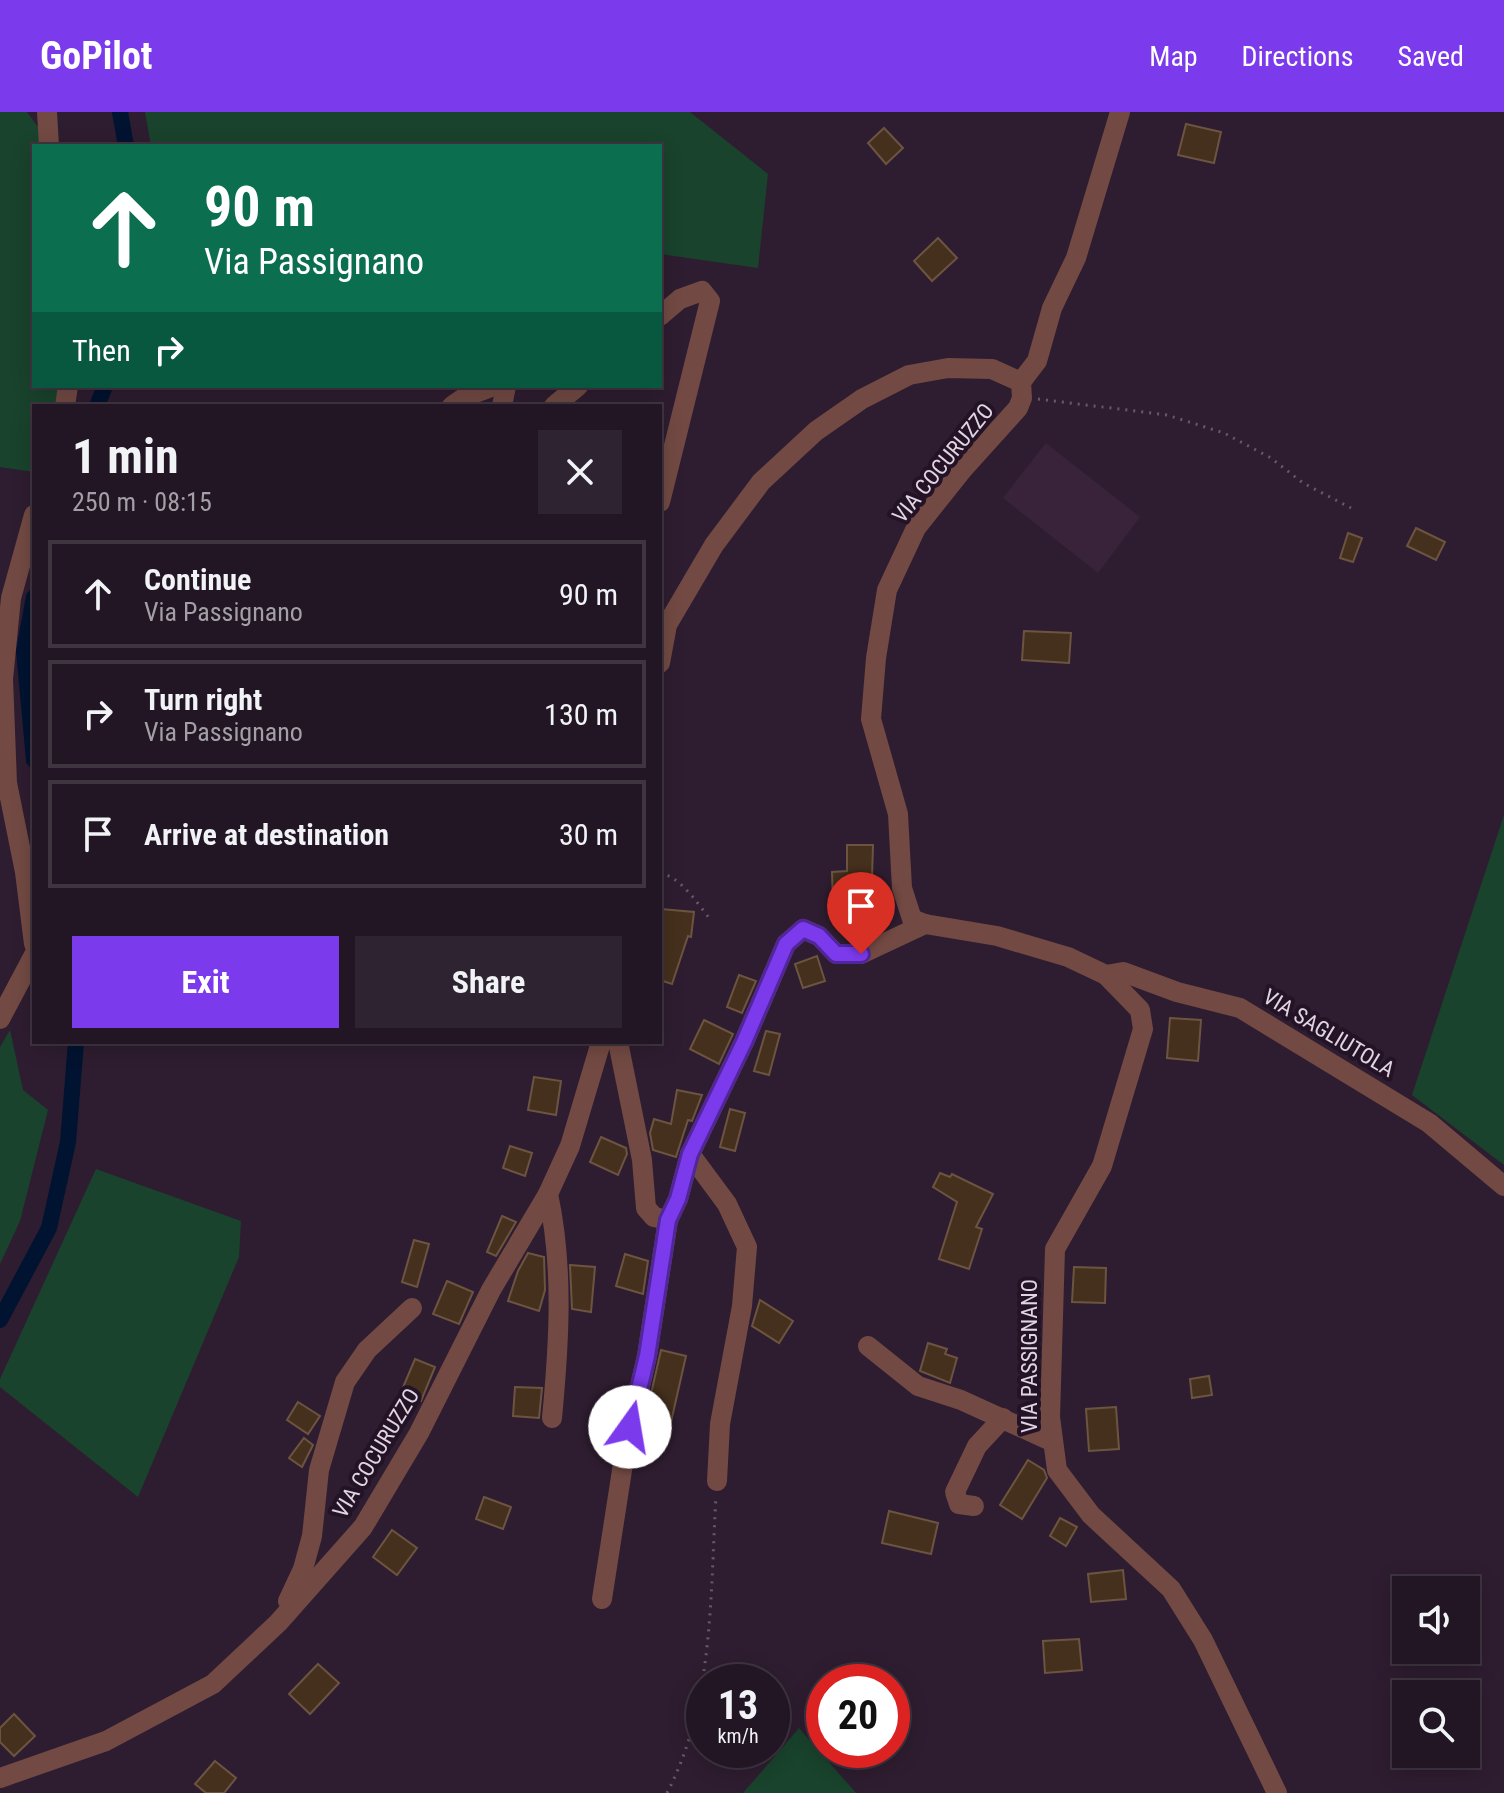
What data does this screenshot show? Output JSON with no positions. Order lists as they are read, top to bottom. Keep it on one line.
{"streets":{"street":["VIA COCURUZZO","VIA SAGLIUTOLA","VIA PASSIGNANO"]},"crossings":[["VIA SAGLIUTOLA","VIA PASSIGNANO"]],"page":{"header":"GoPilot","nav":["Map","Directions","Saved"],"turn":["90 m","Via Passignano"],"then":"Then","heading":["1 min","250 m · 08:15"],"list":[{"name":"Continue","note":"Via Passignano","value":"90 m"},{"name":"Turn right","note":"Via Passignano","value":"130 m"},{"name":"Arrive at destination","value":"30 m"}],"buttons":["Exit","Share"],"speed":"13 km/h","limit":"20"}}
